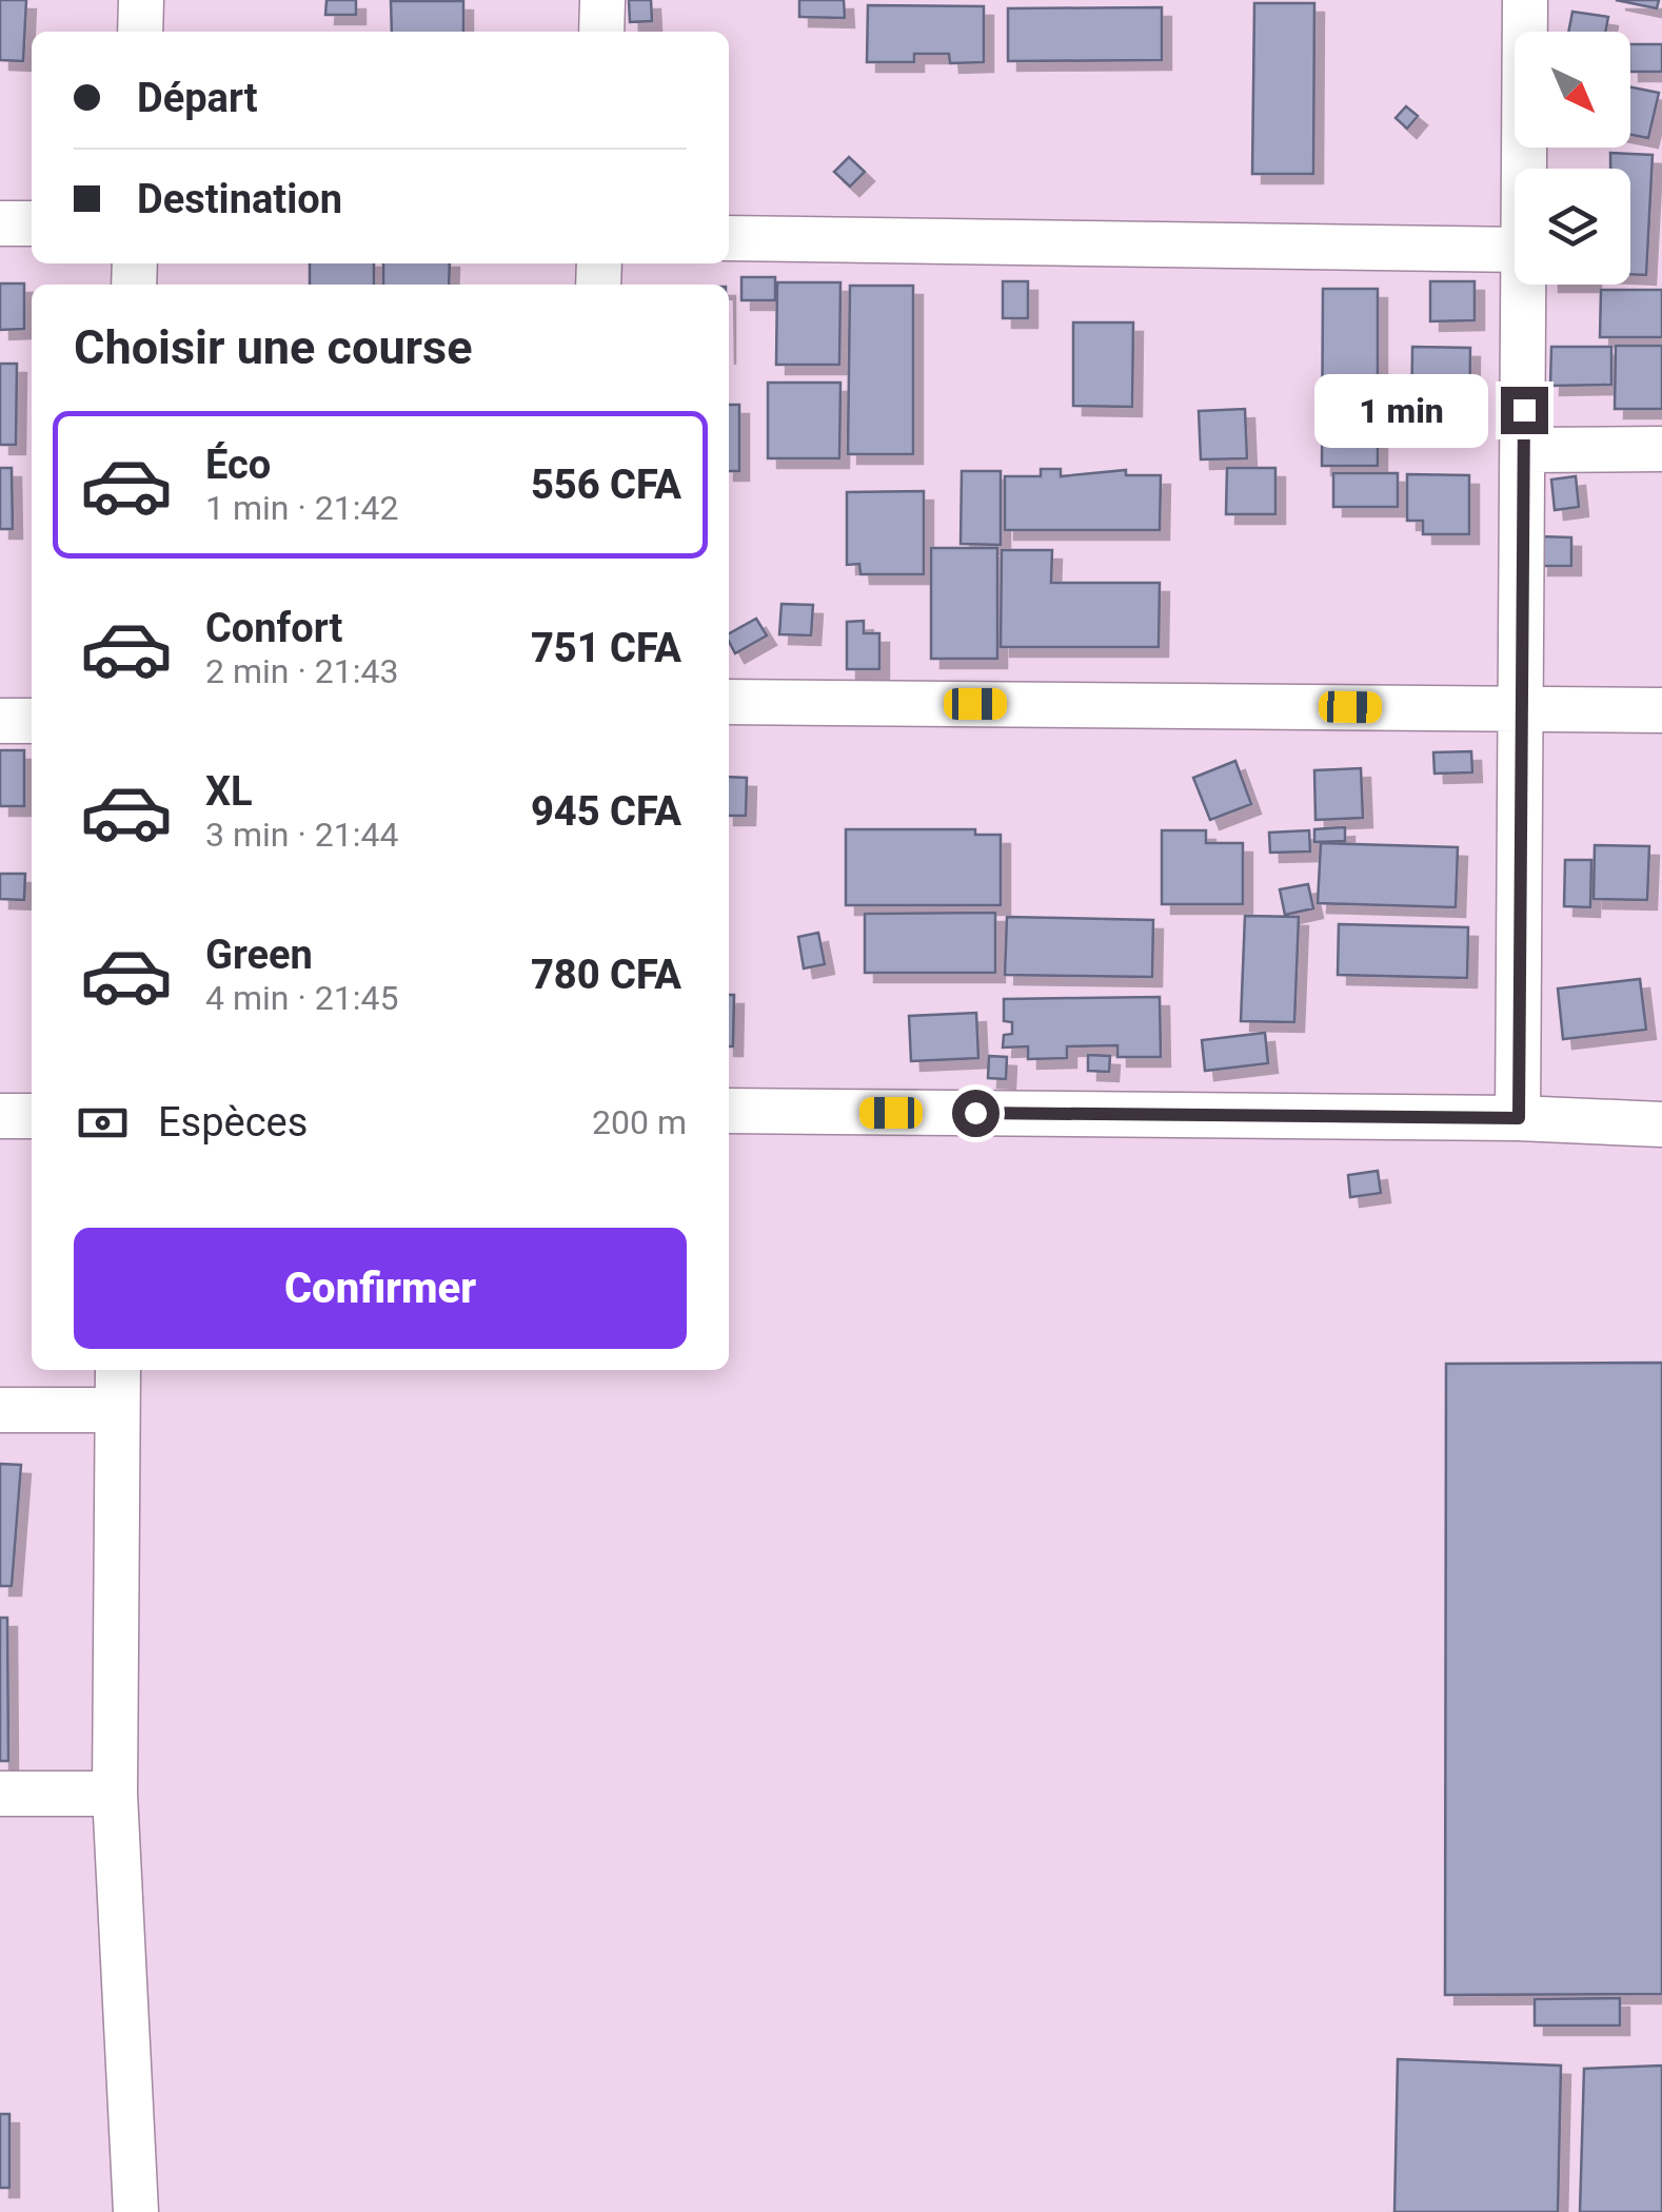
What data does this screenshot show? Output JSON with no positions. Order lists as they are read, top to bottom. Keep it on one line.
{"north":"bottom right","page":{"banner":["Départ","Destination"],"heading":"Choisir une course","bubble":"1 min","list":[{"name":"Éco","note":"1 min · 21:42","value":"556 CFA"},{"name":"Confort","note":"2 min · 21:43","value":"751 CFA"},{"name":"XL","note":"3 min · 21:44","value":"945 CFA"},{"name":"Green","note":"4 min · 21:45","value":"780 CFA"}],"pay":["Espèces","200 m"],"buttons":"Confirmer"}}
